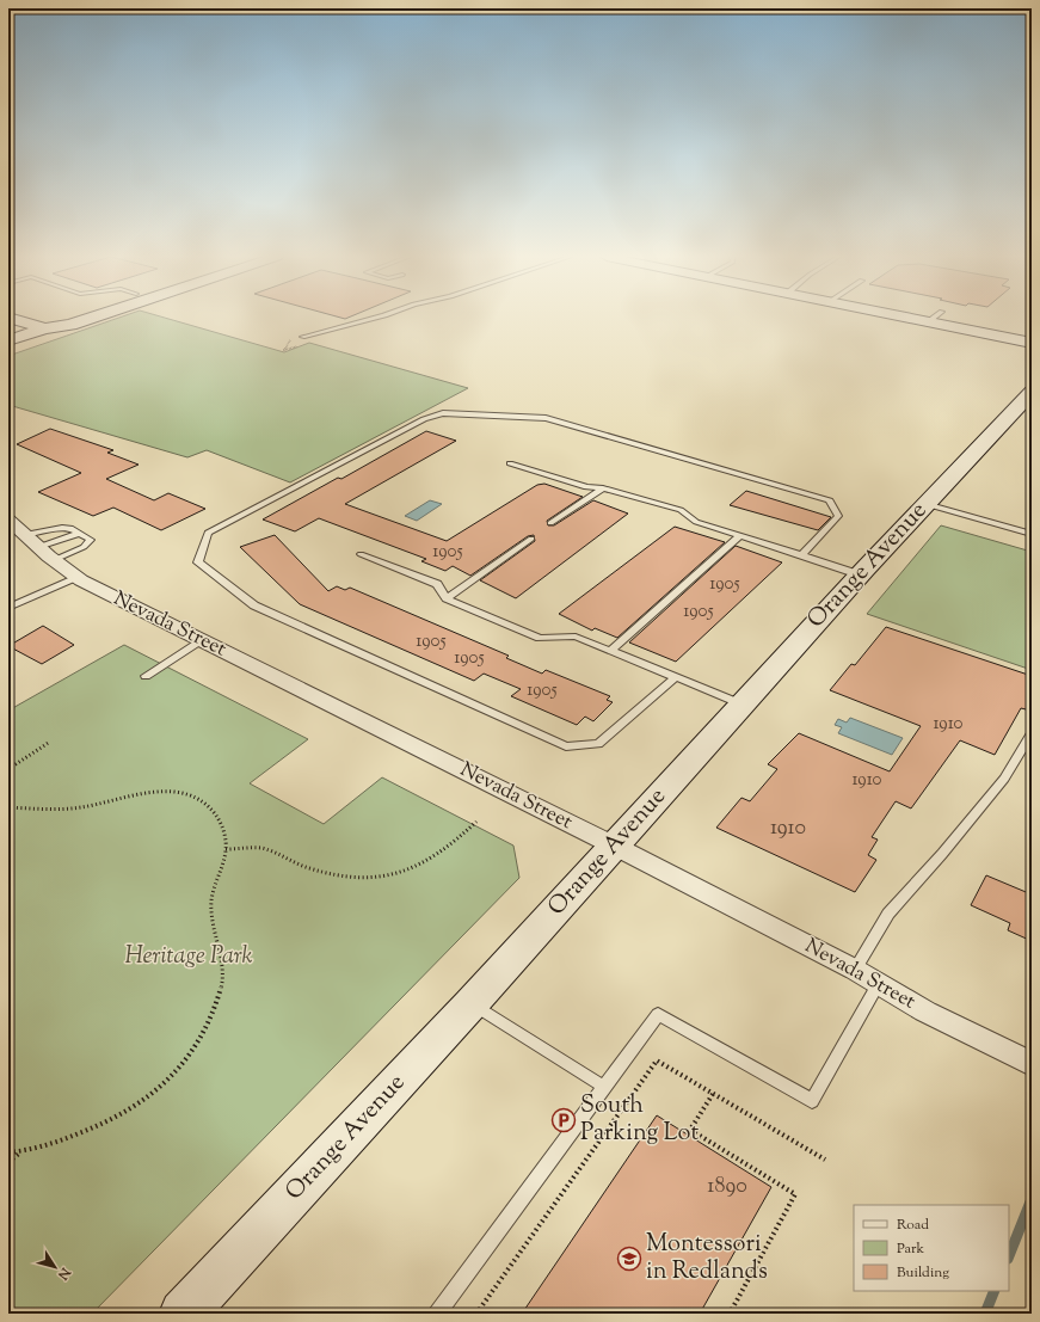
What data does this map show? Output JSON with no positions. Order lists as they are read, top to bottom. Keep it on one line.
{"streets":{"street":["Orange Avenue","Nevada Street"]},"crossings":[["Orange Avenue","Nevada Street"]],"parks":["Heritage Park"],"places":{"parking":["South Parking Lot"],"school or university":["Montessori in Redlands"]},"house_numbers":["1905","1905","1905","1905","1905","1905","1910","1910","1910","1890"],"legend":["Road","Park","Building"],"north":"bottom right"}
